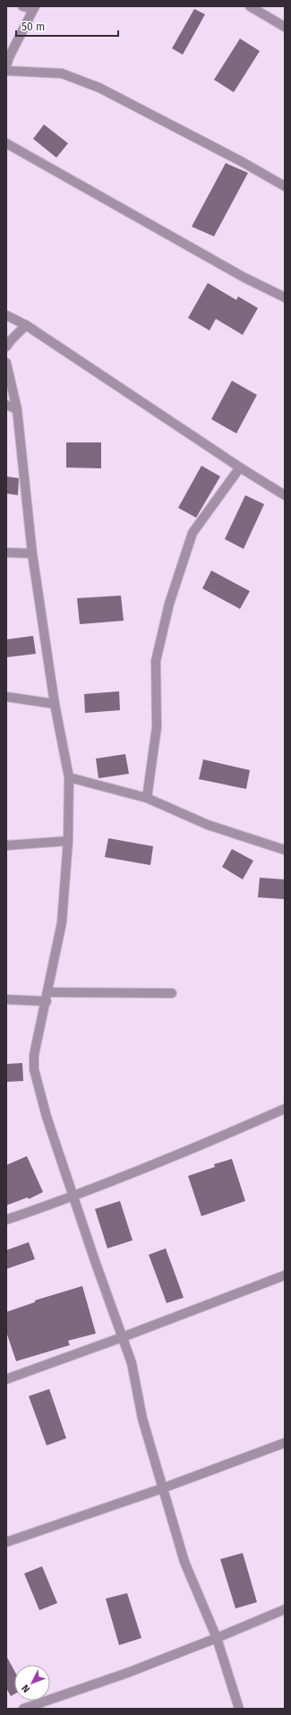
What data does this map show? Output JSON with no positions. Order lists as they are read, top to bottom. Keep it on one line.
{"scale_bar":"50 m","north":"bottom left"}
